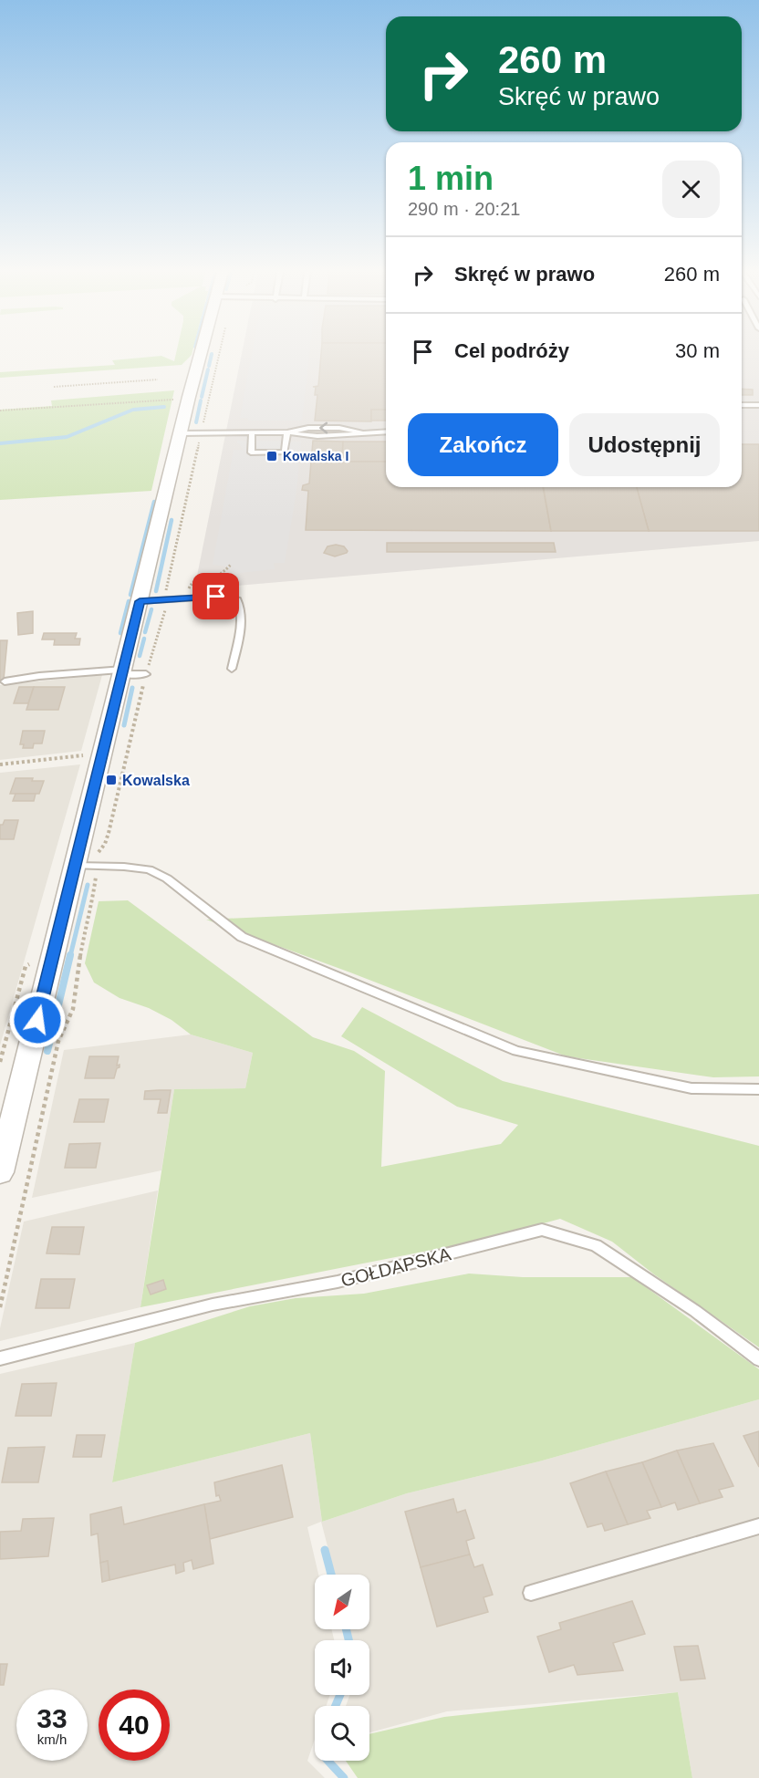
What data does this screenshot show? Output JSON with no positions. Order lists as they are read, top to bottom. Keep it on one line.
{"streets":{"lane":["GOŁDAPSKA"]},"places":{"transit":["Kowalska I","Kowalska"]},"north":"bottom left","page":{"turn":["260 m","Skręć w prawo"],"heading":["1 min","290 m · 20:21"],"list":[{"name":"Skręć w prawo","value":"260 m"},{"name":"Cel podróży","value":"30 m"}],"buttons":["Zakończ","Udostępnij"],"speed":"33 km/h","limit":"40"}}
